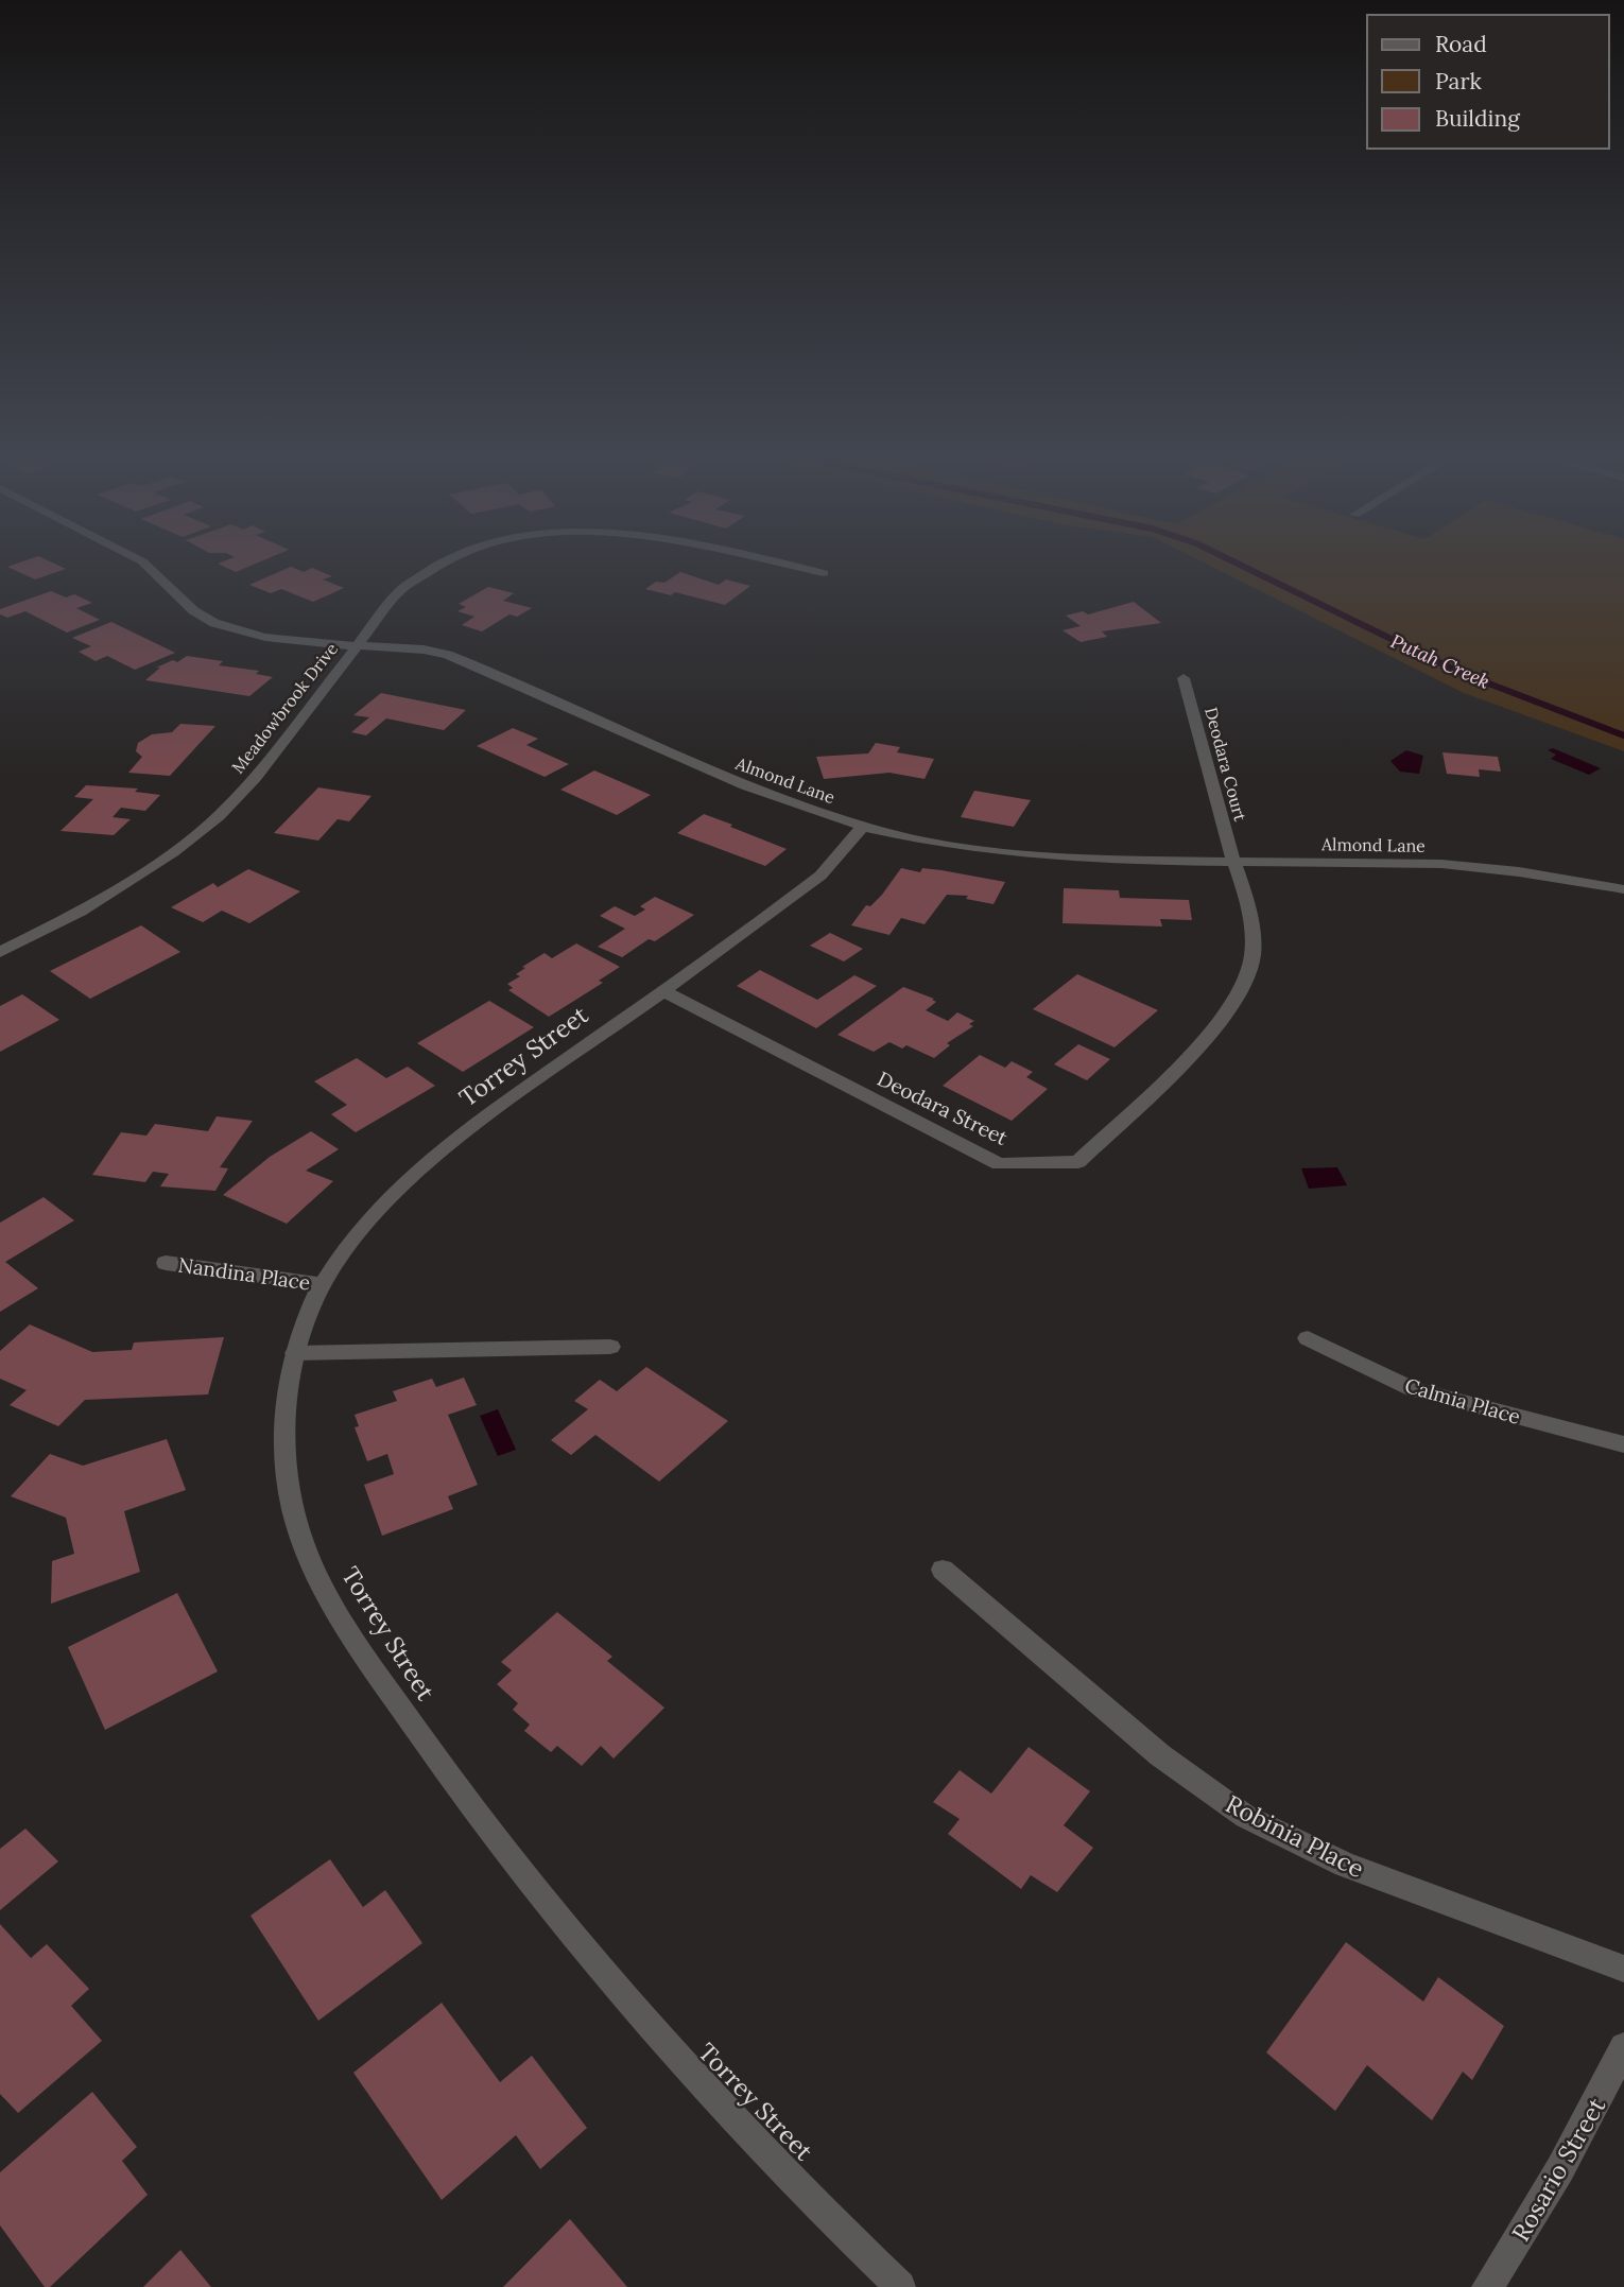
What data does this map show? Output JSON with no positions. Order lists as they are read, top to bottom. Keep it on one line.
{"streets":{"street":["Meadowbrook Drive","Deodara Court","Almond Lane","Torrey Street","Deodara Street","Nandina Place","Calmia Place","Robinia Place","Rosario Street"]},"crossings":[["Meadowbrook Drive","Almond Lane"],["Deodara Court","Almond Lane"],["Deodara Court","Deodara Street"],["Almond Lane","Torrey Street"],["Almond Lane","Deodara Street"],["Torrey Street","Deodara Street"],["Torrey Street","Nandina Place"]],"water":["Putah Creek"],"legend":["Road","Park","Building"]}
